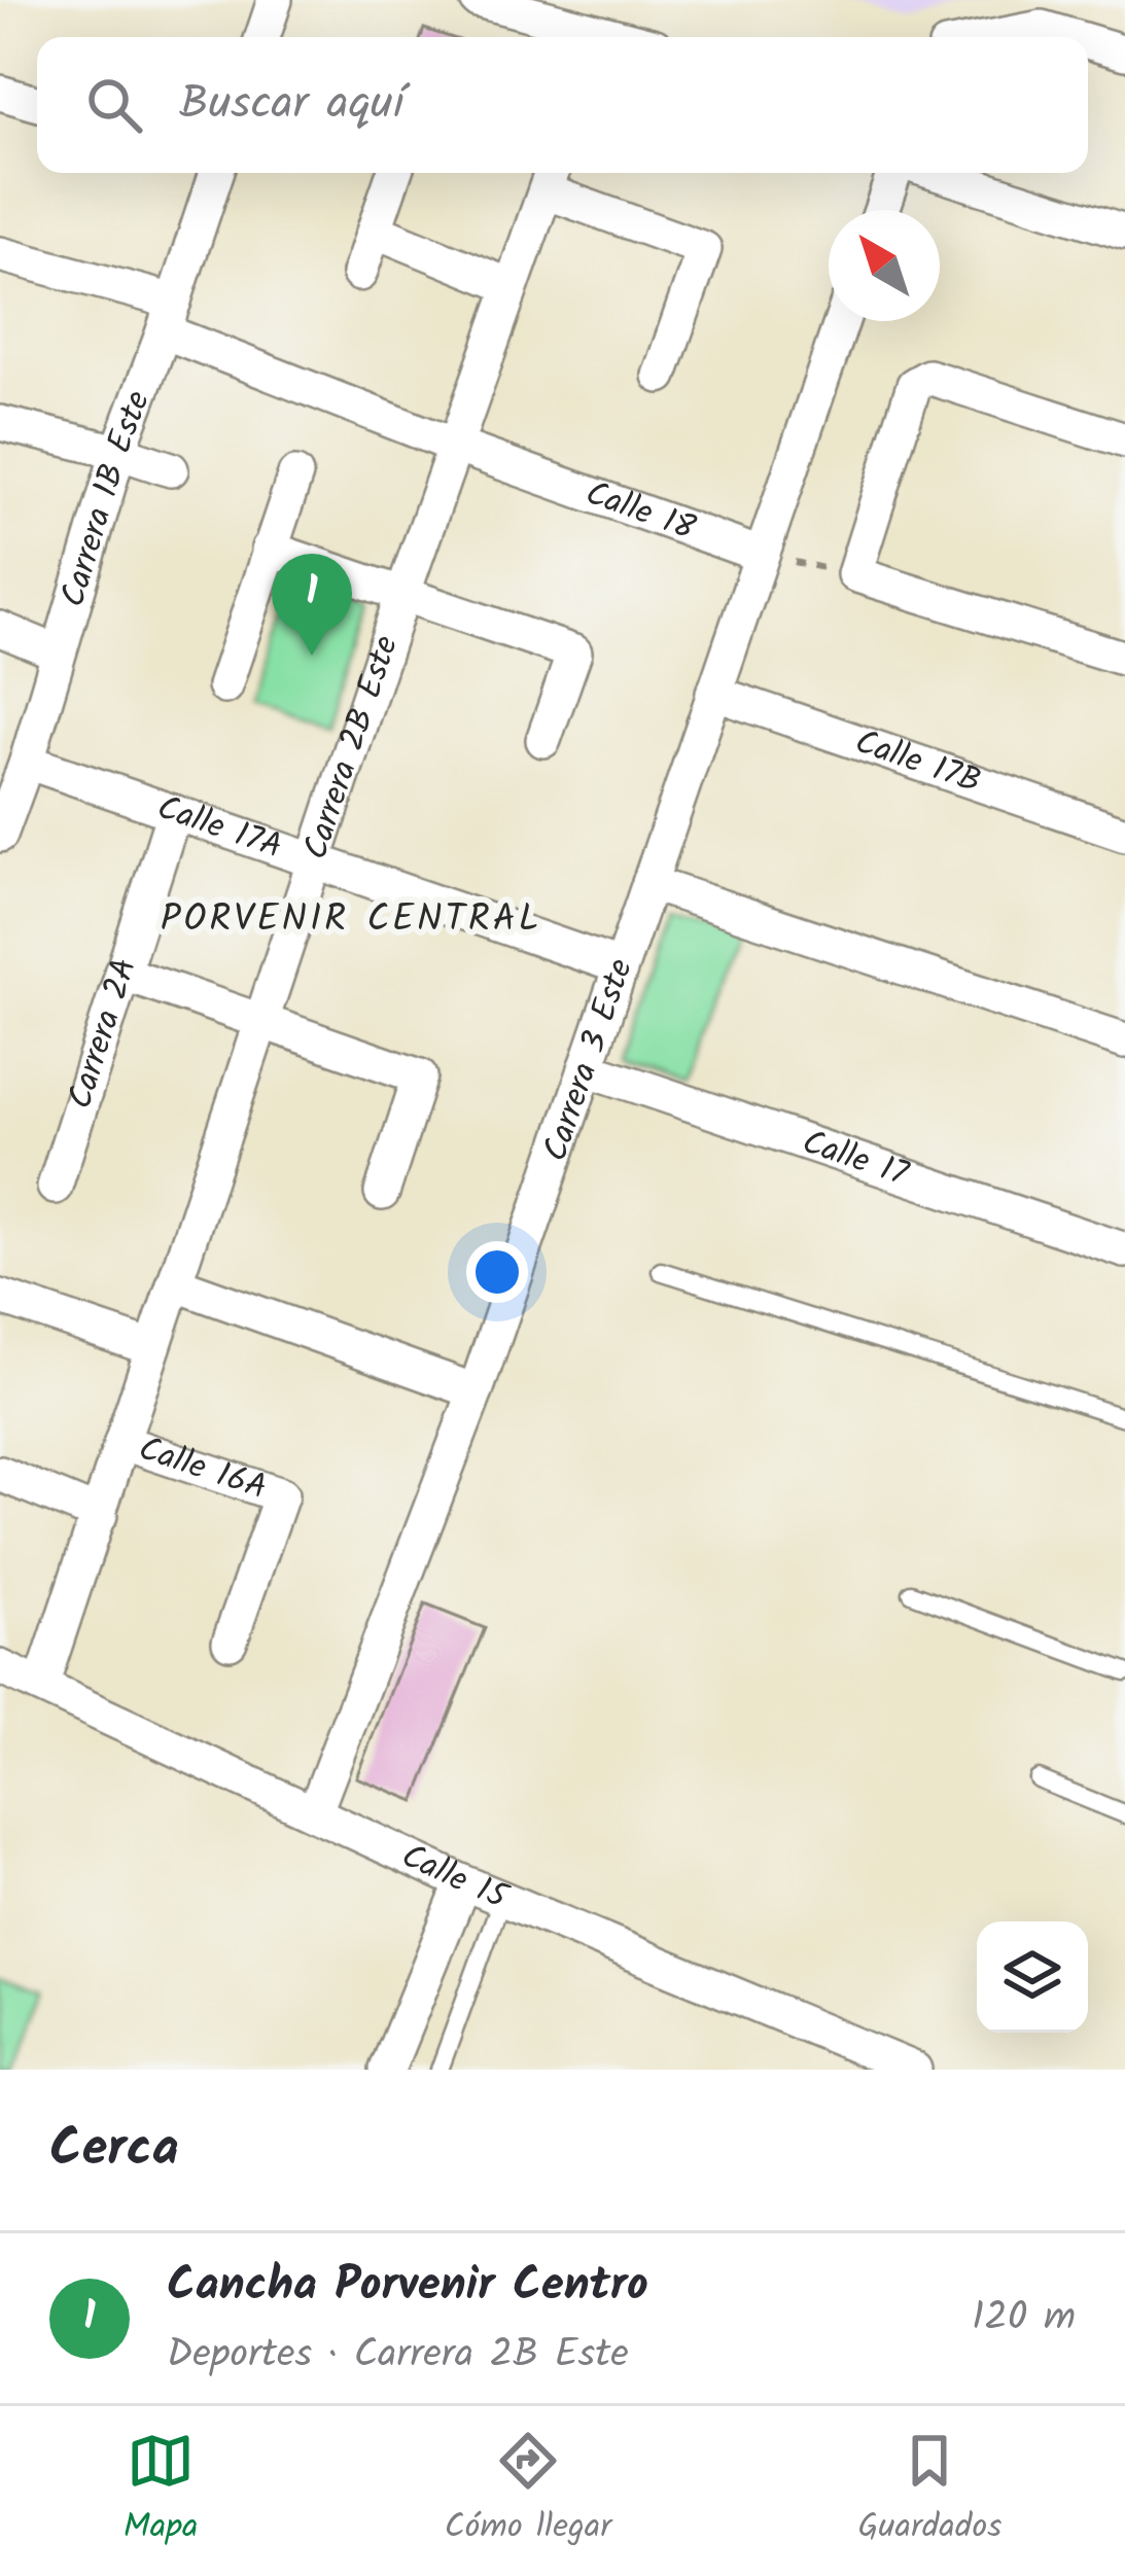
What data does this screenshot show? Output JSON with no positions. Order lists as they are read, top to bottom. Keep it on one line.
{"streets":{"street":["Carrera 1B Este","Calle 18","Carrera 2B Este","Calle 17B","Calle 17A","Carrera 2A","Carrera 3 Este","Calle 17","Calle 16A","Calle 15"]},"crossings":[["Carrera 1B Este","Calle 18"],["Carrera 1B Este","Calle 17A"],["Calle 18","Carrera 2B Este"],["Calle 18","Carrera 3 Este"],["Carrera 2B Este","Calle 17A"],["Carrera 2B Este","Calle 16A"],["Carrera 2B Este","Calle 15"],["Calle 17B","Carrera 3 Este"],["Calle 17A","Carrera 2A"],["Calle 17A","Carrera 3 Este"],["Carrera 3 Este","Calle 17"],["Carrera 3 Este","Calle 15"]],"districts":["PORVENIR CENTRAL"],"north":"top left","page":{"search":"Buscar aquí","pins":"1","heading":"Cerca","list":[{"mark":"1","name":"Cancha Porvenir Centro","note":"Deportes · Carrera 2B Este","value":"120 m"}],"nav":["Mapa","Cómo llegar","Guardados"]}}
